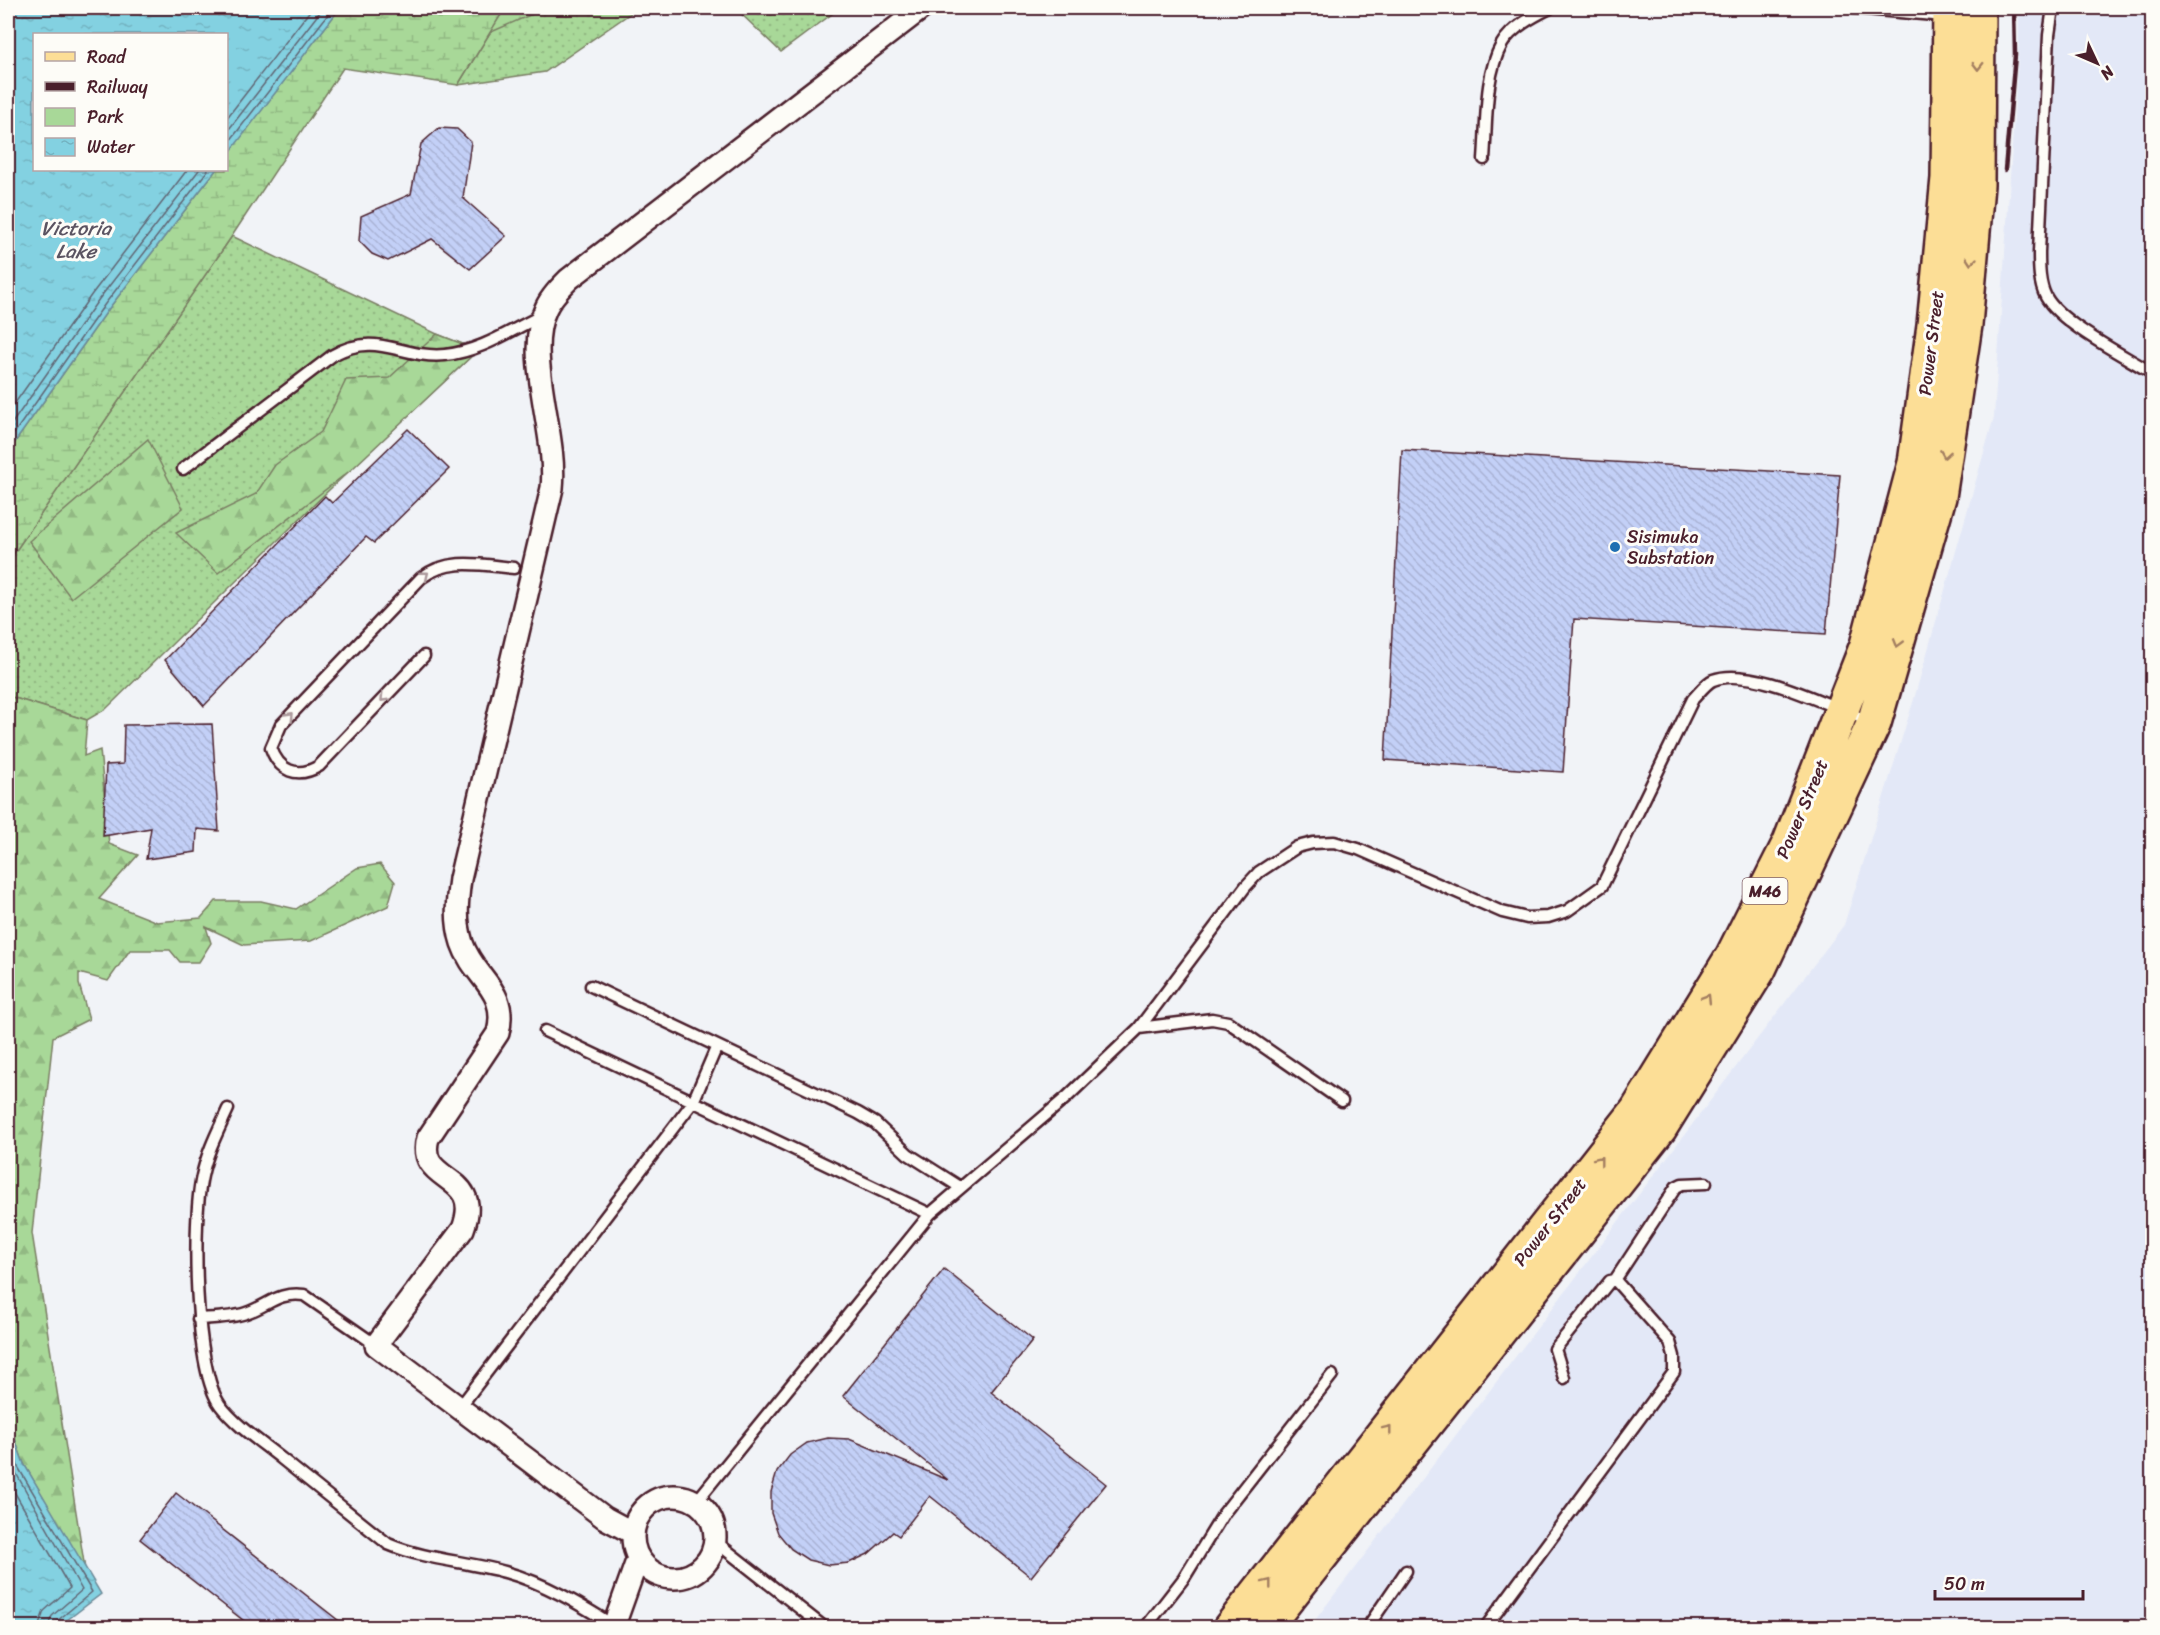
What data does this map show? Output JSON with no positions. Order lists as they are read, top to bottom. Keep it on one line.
{"streets":{"main road":["Power Street","M46"]},"water":["Victoria Lake"],"places":["Sisimuka Substation"],"legend":["Road","Railway","Park","Water"],"scale_bar":"50 m","north":"bottom right"}
